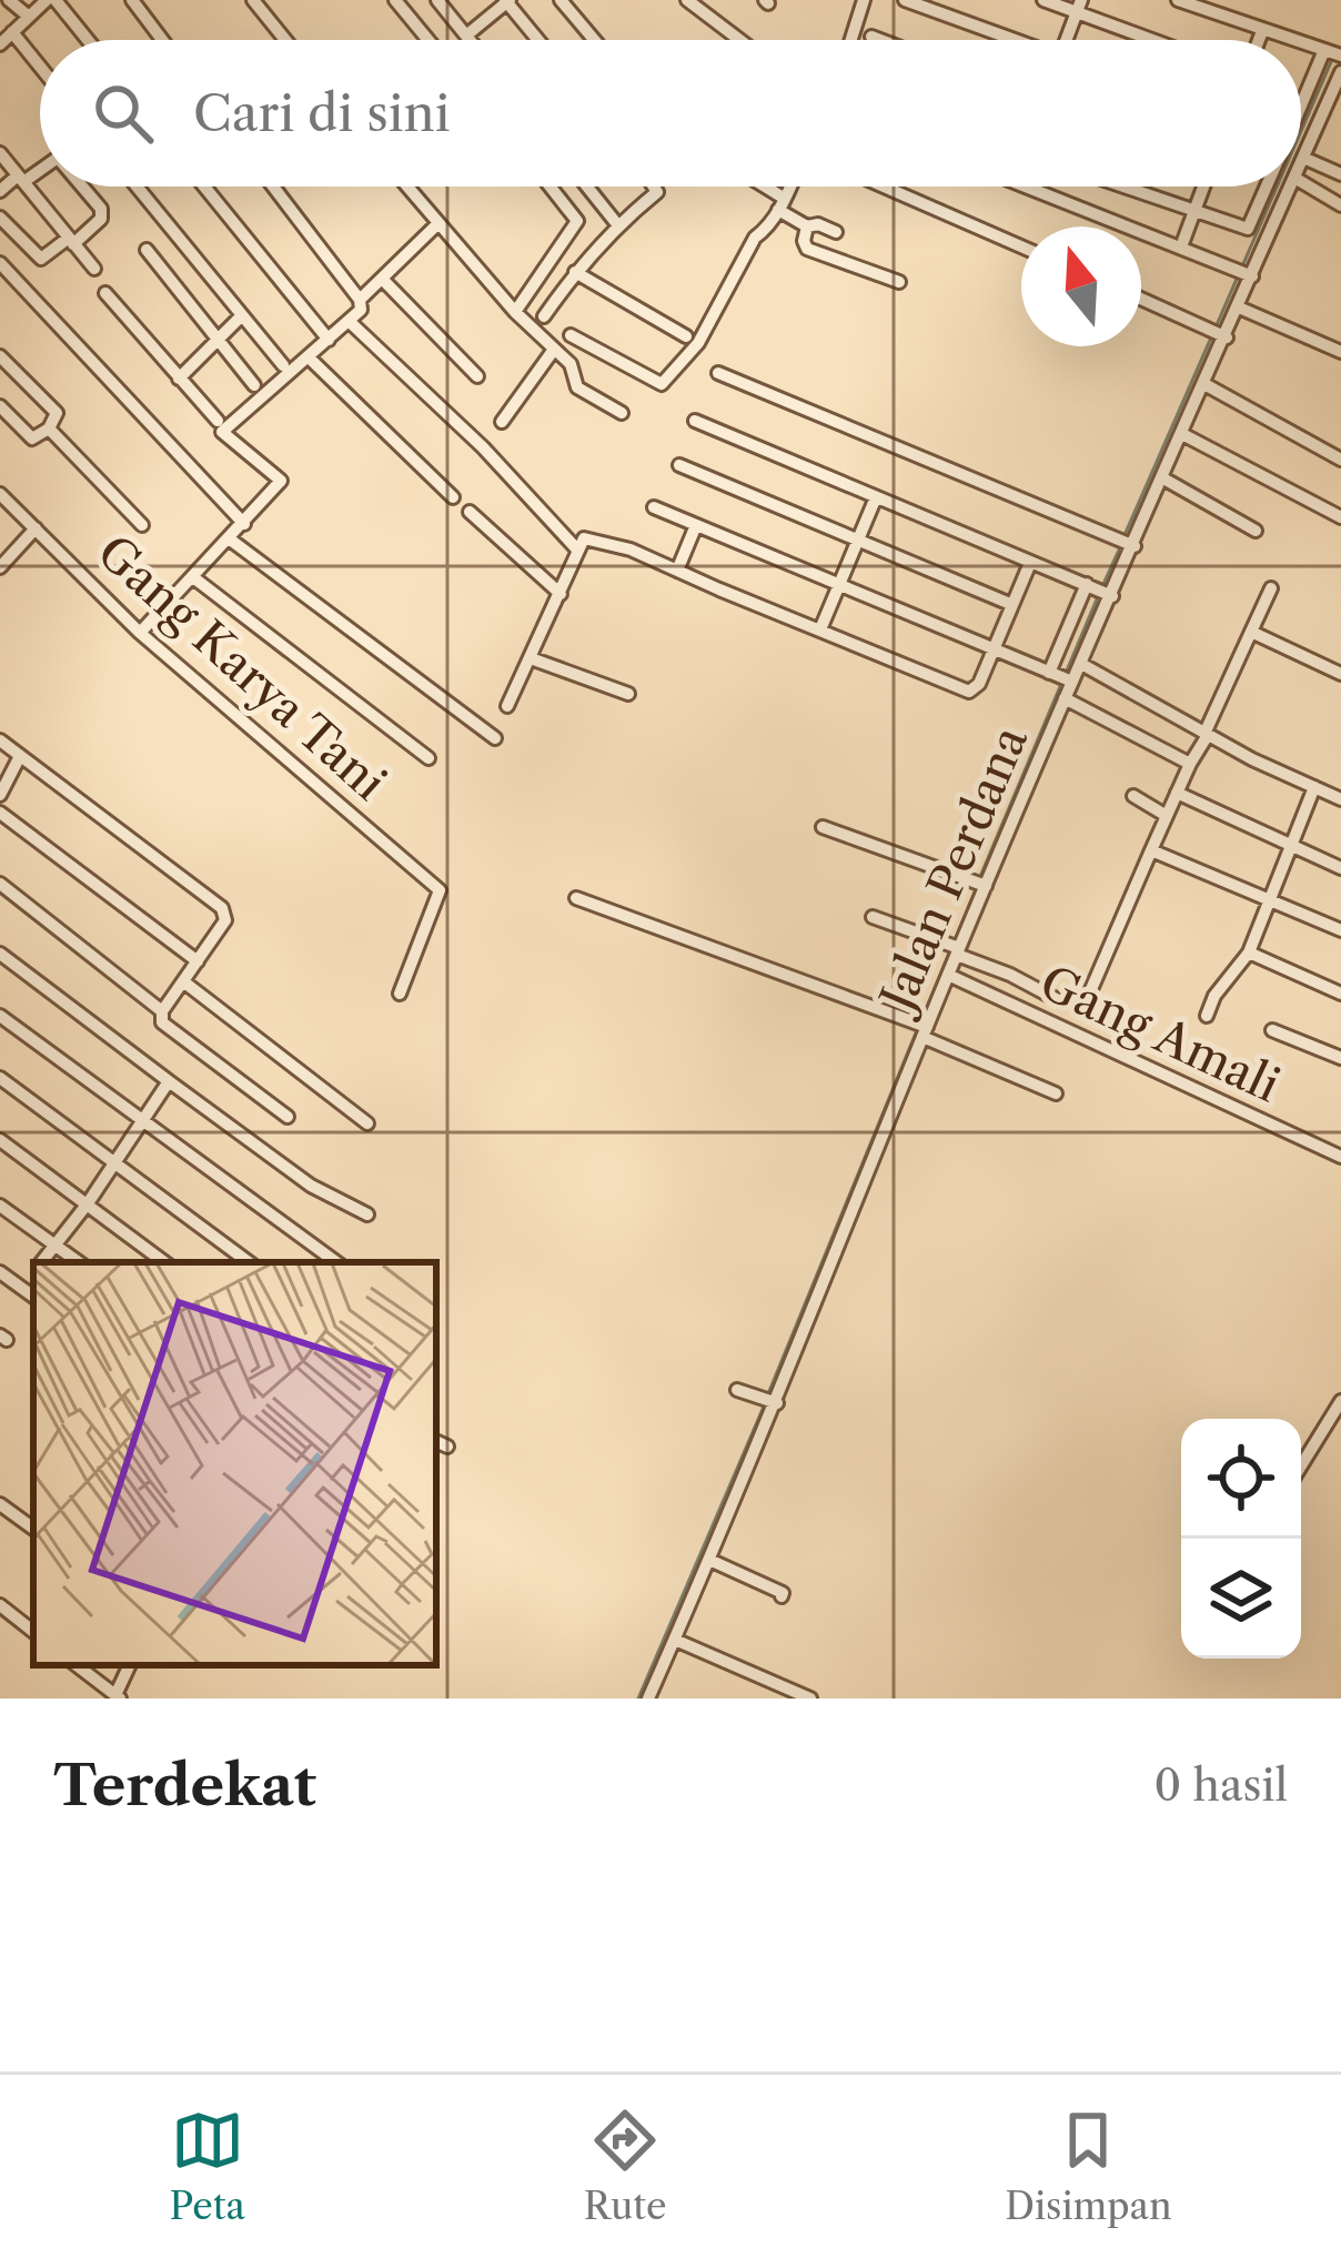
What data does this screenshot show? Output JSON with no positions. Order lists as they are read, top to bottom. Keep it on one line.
{"streets":{"street":["Gang Karya Tani","Jalan Perdana","Gang Amali"]},"crossings":[["Jalan Perdana","Gang Amali"]],"north":"top","page":{"search":"Cari di sini","heading":["Terdekat","0 hasil"],"nav":["Peta","Rute","Disimpan"]}}
